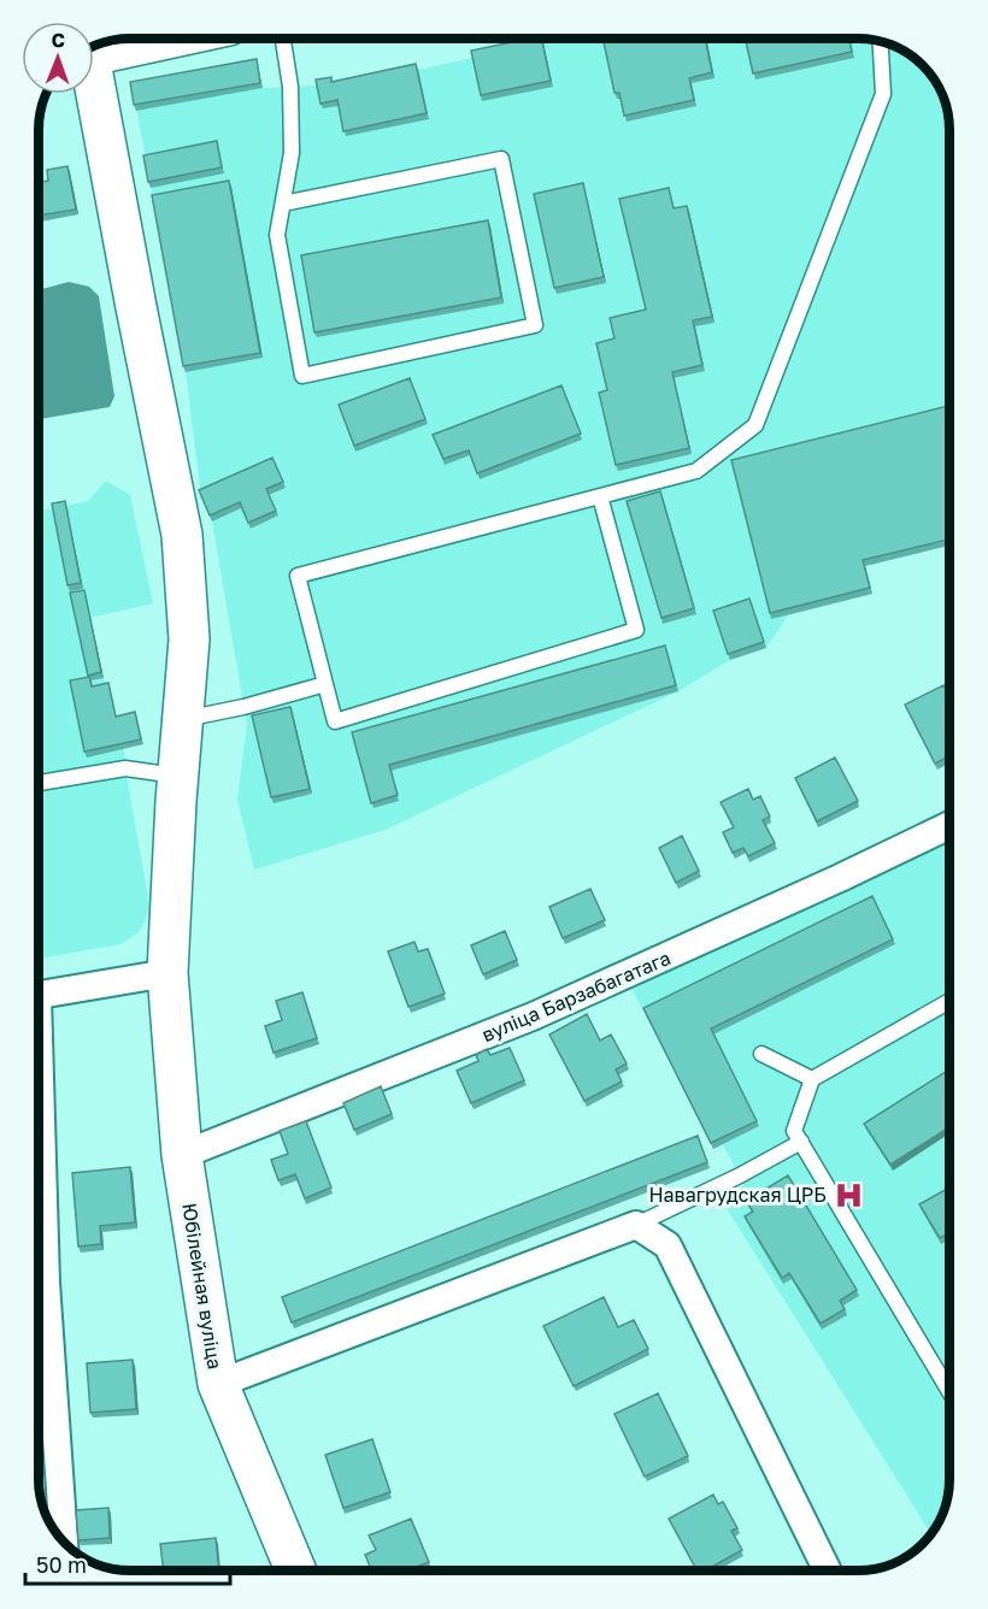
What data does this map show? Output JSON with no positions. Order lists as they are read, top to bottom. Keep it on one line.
{"streets":{"street":["вуліца Барзабагатага","Юбілейная вуліца"]},"crossings":[["вуліца Барзабагатага","Юбілейная вуліца"]],"places":{"hospital":["Навагрудская ЦРБ"]},"scale_bar":"50 m","north":"top"}
